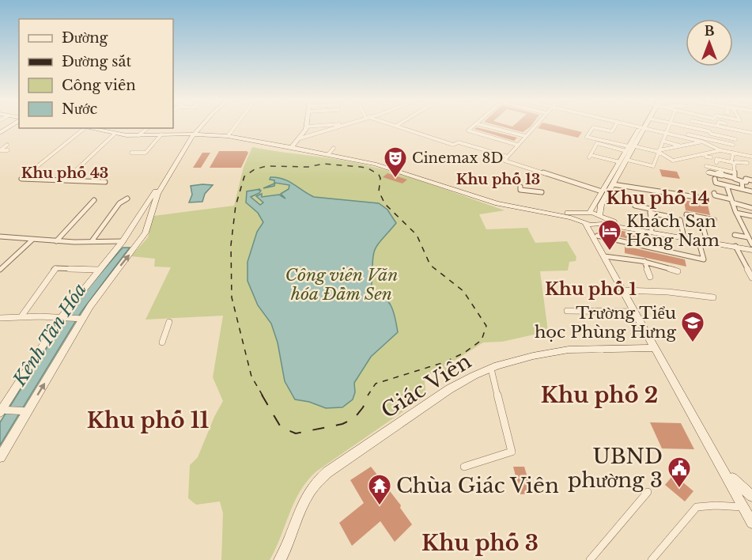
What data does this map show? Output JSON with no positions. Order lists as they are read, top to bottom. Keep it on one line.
{"streets":{"main road":["Giác Viên"]},"districts":["Khu phố 43","Khu phố 13","Khu phố 14","Khu phố 1","Khu phố 2","Khu phố 11","Khu phố 3"],"water":["Kênh Tân Hóa"],"parks":["Công viên Văn hóa Đầm Sen"],"places":{"theatre":["Cinemax 8D"],"hotel":["Khách Sạn Hồng Nam"],"school or university":["Trường Tiểu học Phùng Hưng"],"public building":["UBND phường 3"],"temple":["Chùa Giác Viên"]},"legend":["Đường","Đường sắt","Công viên","Nước"],"north":"top"}
